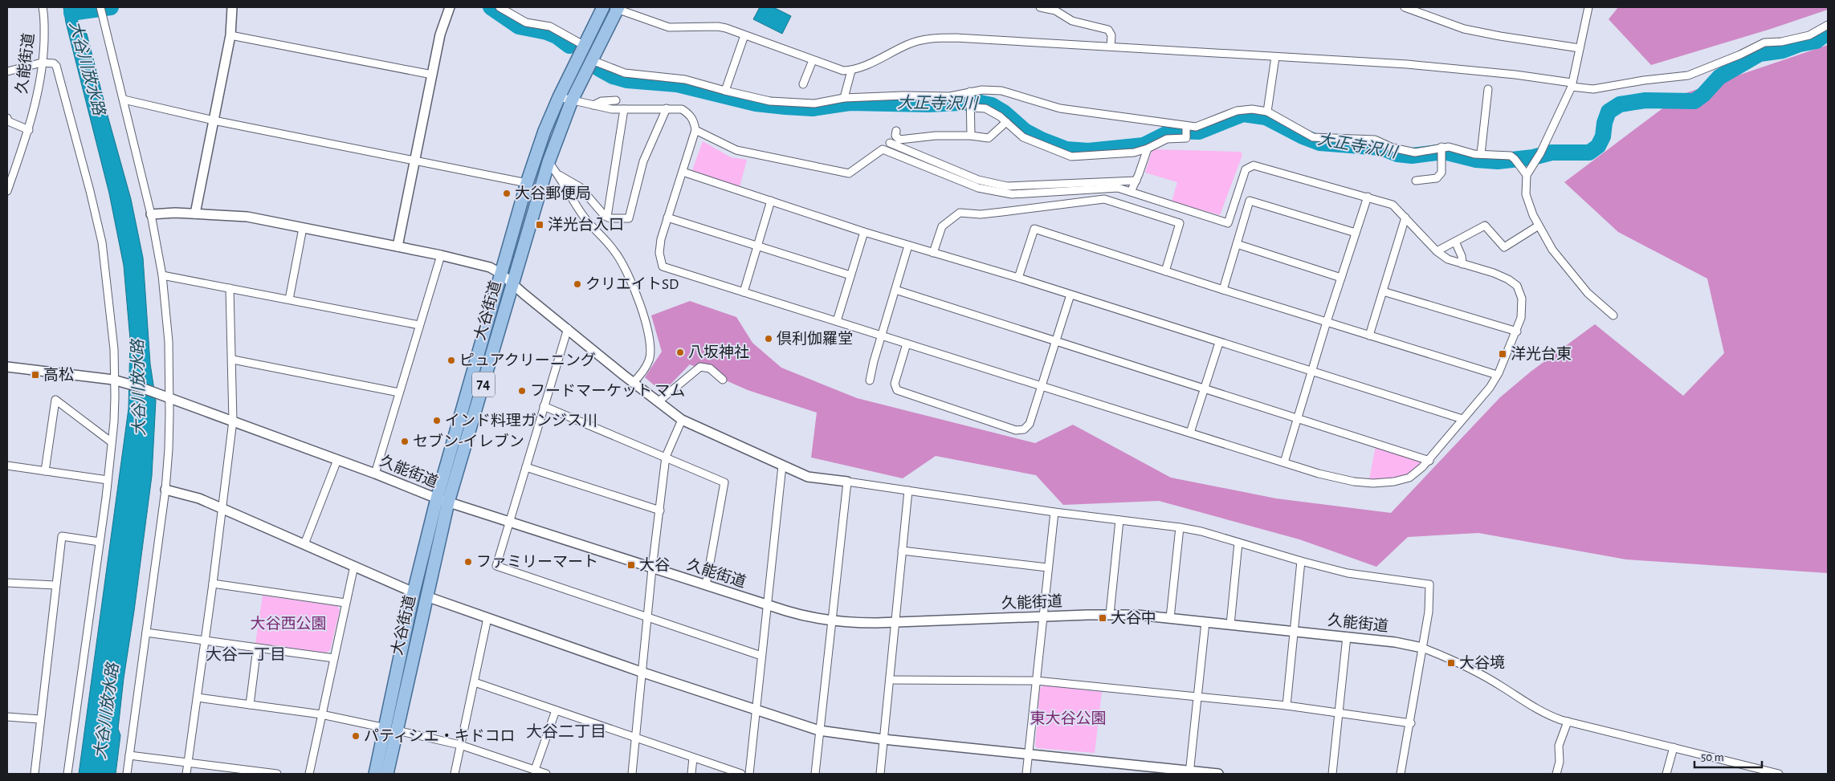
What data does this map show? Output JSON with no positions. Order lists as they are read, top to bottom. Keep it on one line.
{"streets":{"main road":["大谷街道","74"],"street":["久能街道"]},"crossings":[["久能街道","大谷街道"]],"districts":["大谷一丁目","大谷二丁目"],"water":["大谷川放水路","大正寺沢川"],"parks":["大谷西公園","東大谷公園"],"places":{"other":["大谷郵便局","クリエイトSD","倶利伽羅堂","八坂神社","ピュアクリーニング","フードマーケット マム","インド料理ガンジス川","セブン-イレブン","ファミリーマート","パティシエ・キドコロ"],"transit":["洋光台入口","洋光台東","高松","大谷","大谷中","大谷境"]},"scale_bar":"50 m"}
